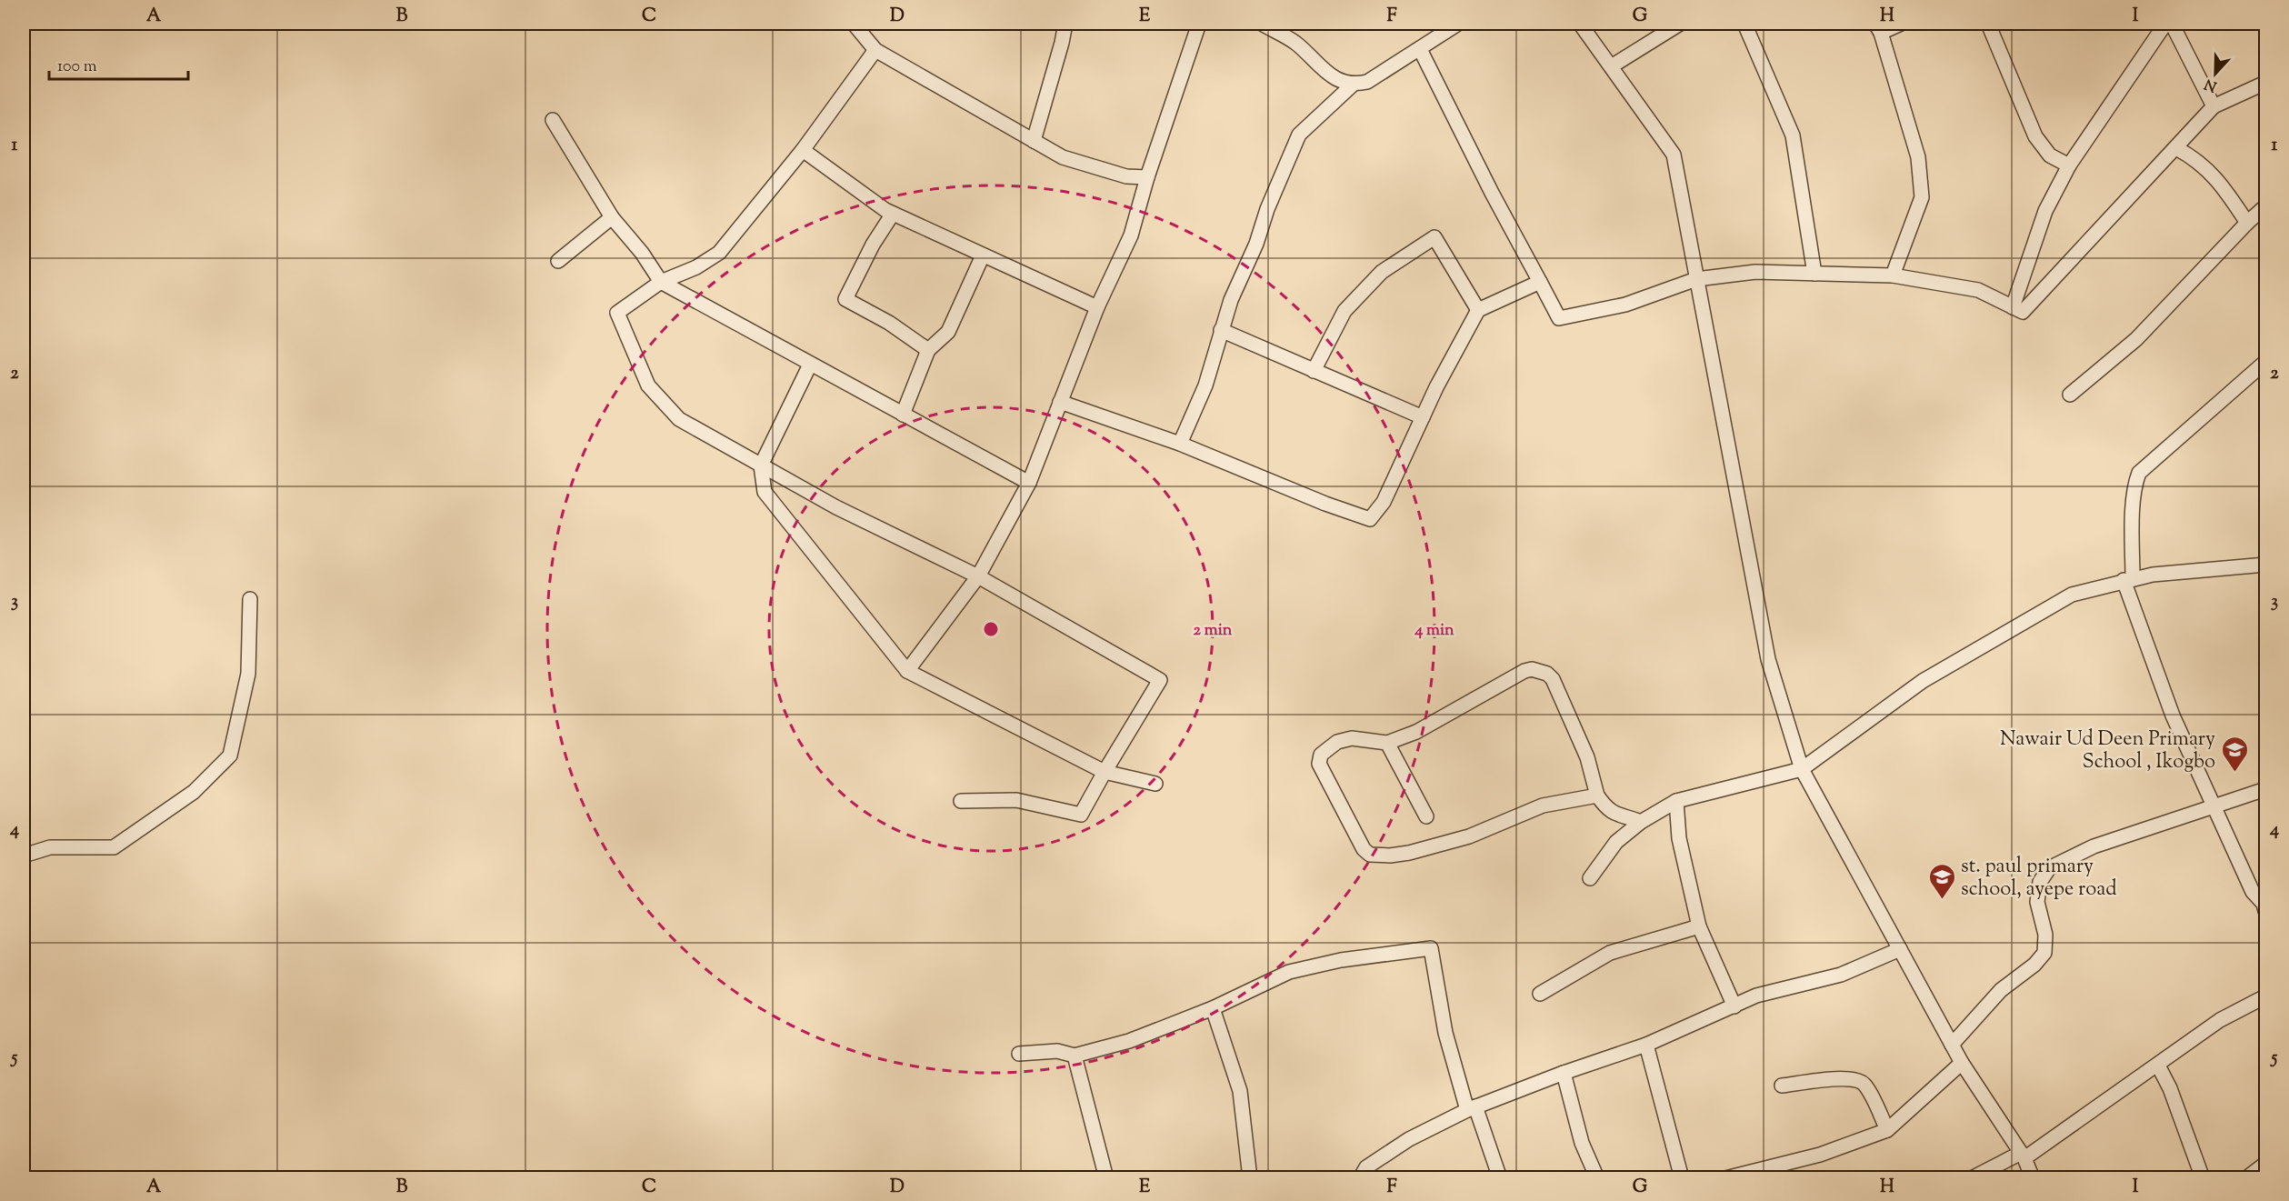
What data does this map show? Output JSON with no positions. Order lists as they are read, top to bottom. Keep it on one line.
{"places":{"school or university":["Nawair Ud Deen Primary School , Ikogbo","st. paul primary school, ayepe road"]},"scale_bar":"100 m","north":"bottom","grid":{"columns":["A","B","C","D","E","F","G","H","I"],"rows":["1","2","3","4","5"]},"rings":["2 min","4 min"]}
